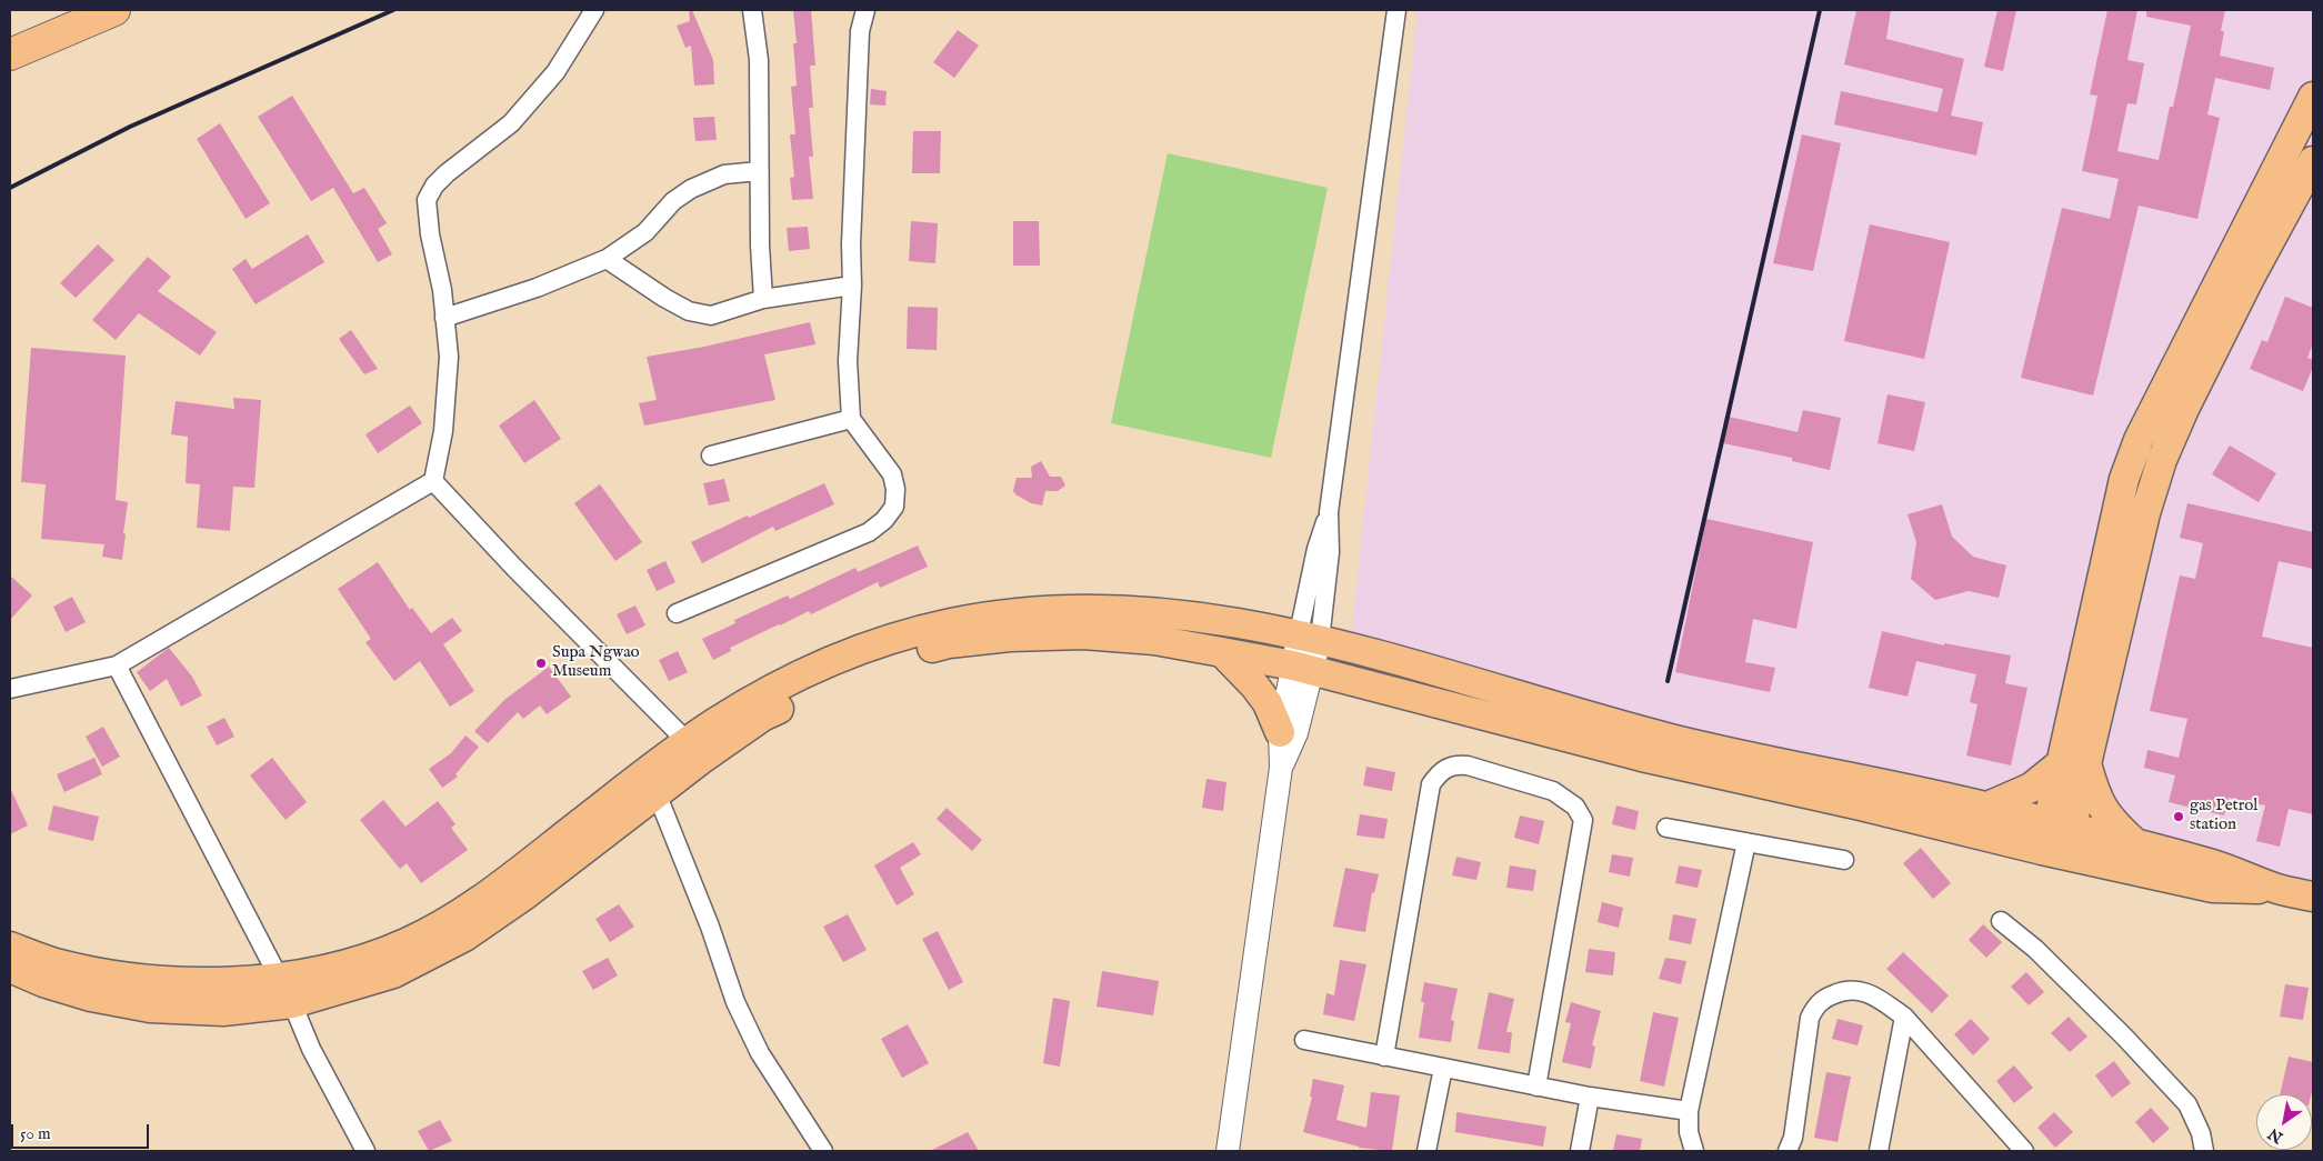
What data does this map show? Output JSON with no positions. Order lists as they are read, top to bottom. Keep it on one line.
{"places":["Supa Ngwao Museum","gas Petrol station"],"scale_bar":"50 m","north":"bottom left"}
